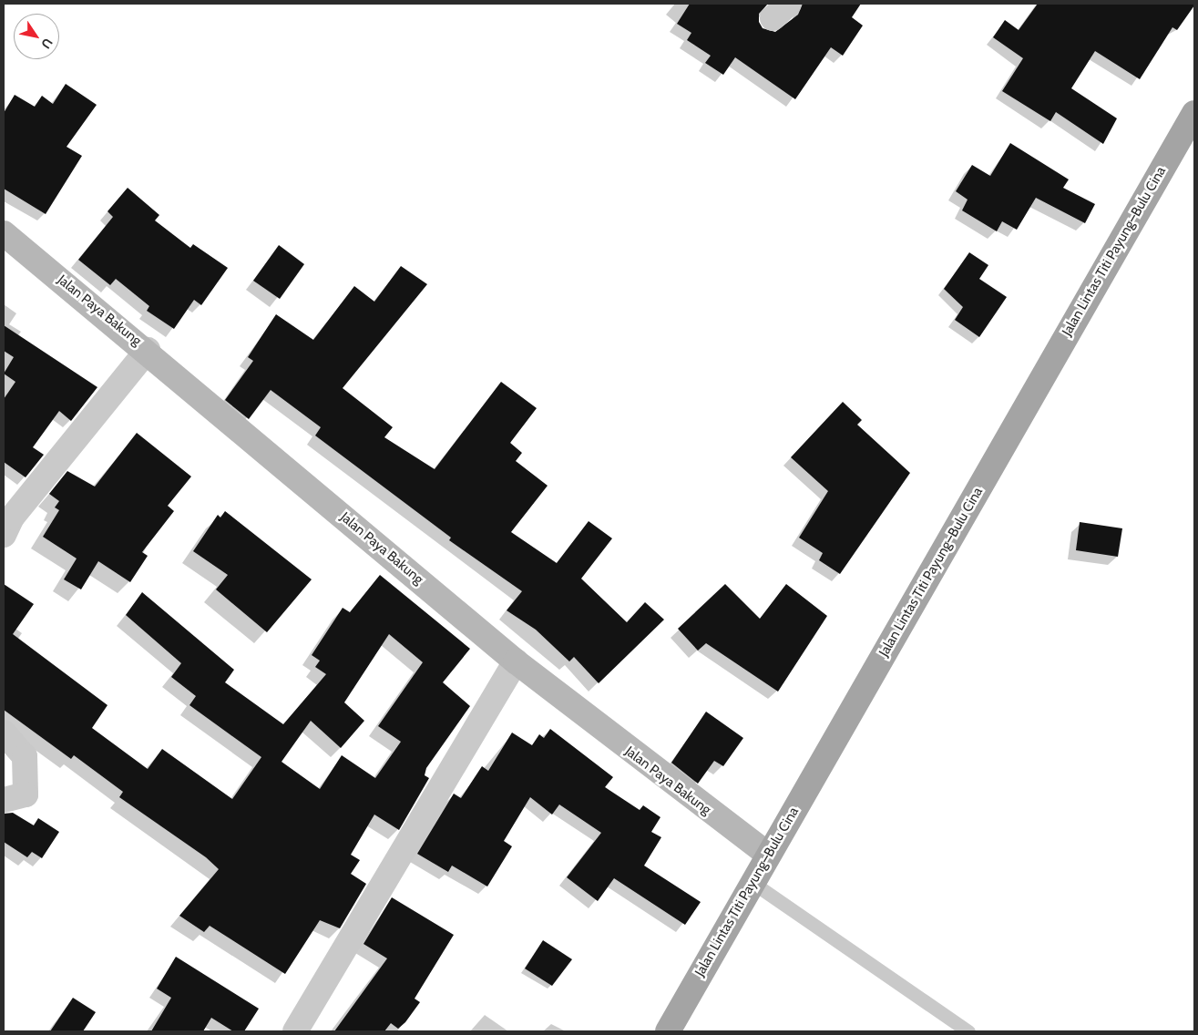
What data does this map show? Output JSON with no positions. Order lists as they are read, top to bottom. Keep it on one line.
{"streets":{"main road":["Jalan Lintas Titi Payung–Bulu Cina","Jalan Paya Bakung"]},"crossings":[["Jalan Lintas Titi Payung–Bulu Cina","Jalan Paya Bakung"]],"north":"bottom right"}
